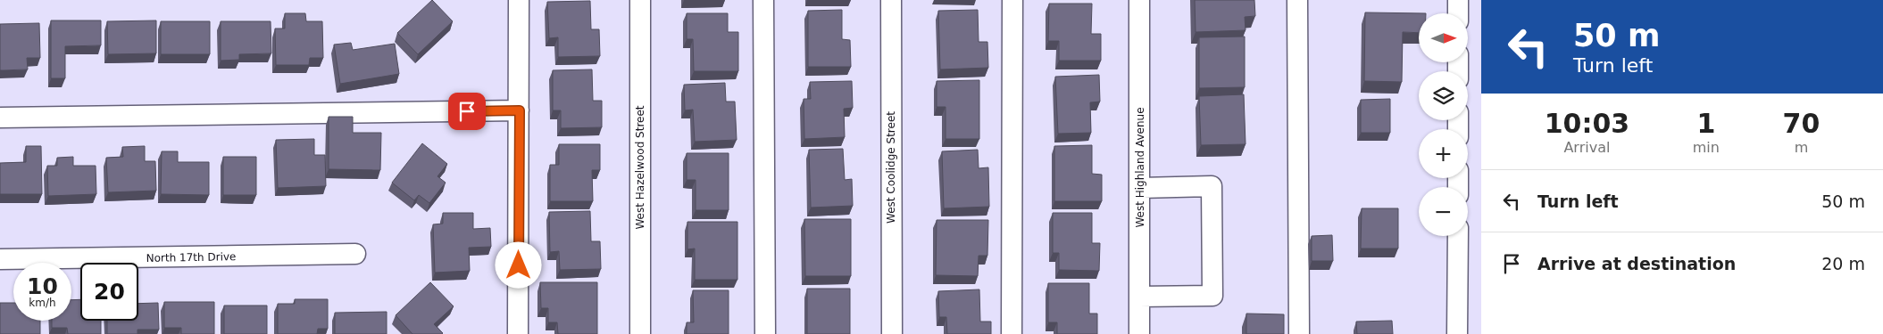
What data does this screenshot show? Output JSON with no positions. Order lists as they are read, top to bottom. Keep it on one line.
{"streets":{"street":["West Hazelwood Street","West Coolidge Street","West Highland Avenue","North 17th Drive"]},"north":"right","page":{"turn":["50 m","Turn left"],"map_buttons":["+","−"],"eta":["10:03","Arrival","1","min","70","m"],"list":[{"name":"Turn left","value":"50 m"},{"name":"Arrive at destination","value":"20 m"}],"speed":"10 km/h","limit":"20"}}
